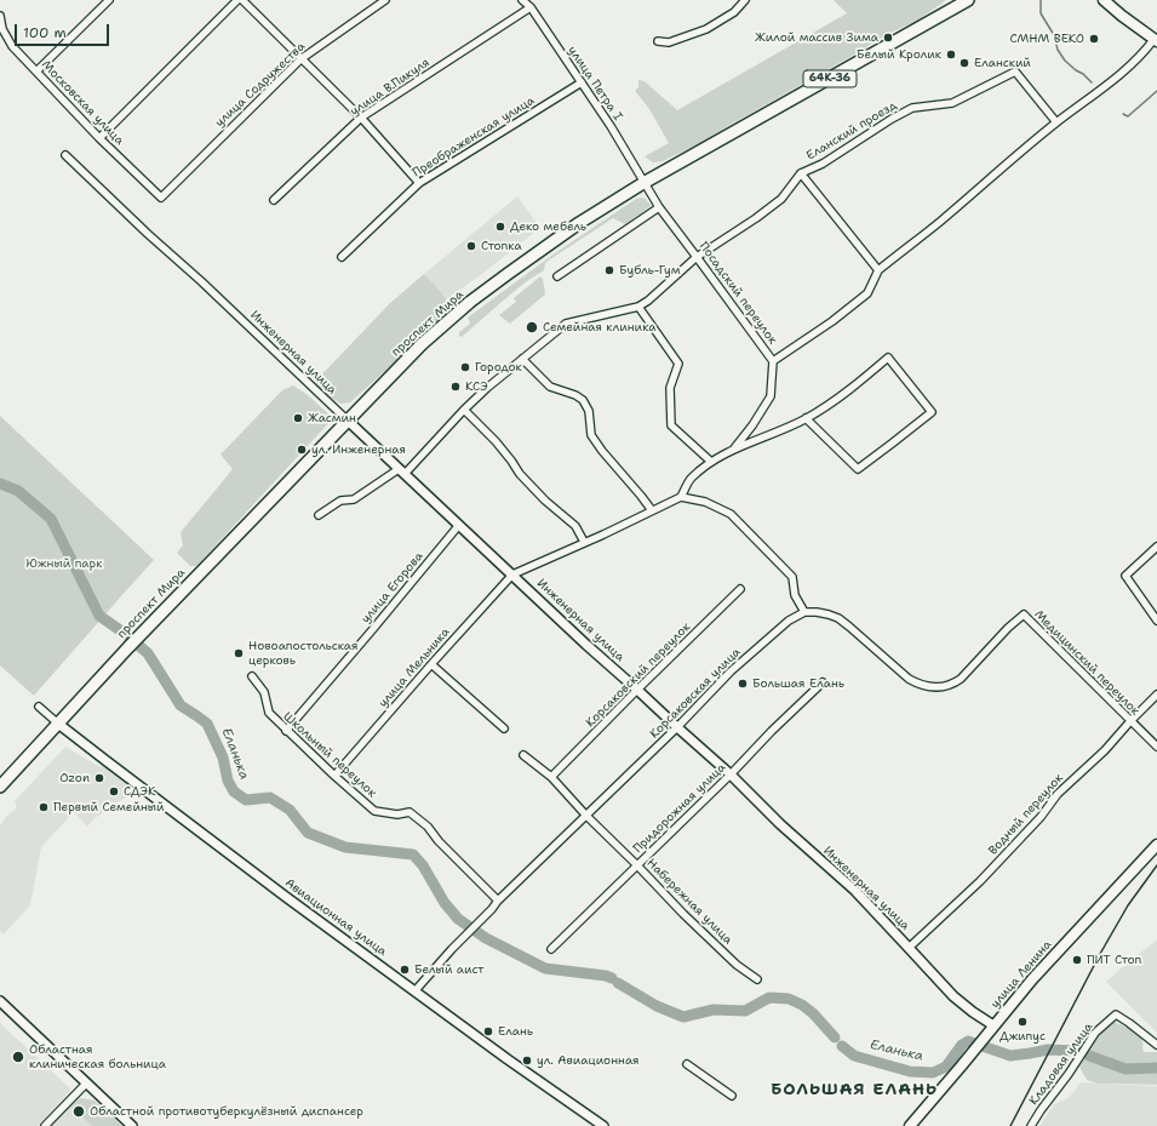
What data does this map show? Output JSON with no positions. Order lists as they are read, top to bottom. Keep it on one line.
{"streets":{"main road":["64К-36","проспект Мира","улица Ленина"],"street":["улица Петра I","улица Содружества","улица В.Пикуля","Московская улица","Еланский проезд","Преображенская улица","Посадский переулок","Инженерная улица","улица Егорова","Медицинский переулок","улица Мельника","Корсаковский переулок","Корсаковская улица","Школьный переулок","Придорожная улица","Водный переулок","Набережная улица","Авиационная улица","Кладовая улица"]},"crossings":[["улица Петра I","улица В.Пикуля"],["улица Петра I","Преображенская улица"],["улица Петра I","Посадский переулок"],["улица Петра I","проспект Мира"],["улица Содружества","Московская улица"],["Посадский переулок","проспект Мира"],["проспект Мира","Инженерная улица"],["проспект Мира","Авиационная улица"],["Инженерная улица","улица Егорова"],["Инженерная улица","улица Мельника"],["Инженерная улица","Корсаковский переулок"],["Инженерная улица","Корсаковская улица"],["Инженерная улица","Придорожная улица"],["Инженерная улица","Водный переулок"],["Инженерная улица","улица Ленина"],["улица Егорова","Школьный переулок"],["Медицинский переулок","Корсаковская улица"],["Медицинский переулок","Водный переулок"],["улица Мельника","Школьный переулок"],["Корсаковский переулок","Набережная улица"],["Корсаковская улица","Школьный переулок"],["Корсаковская улица","Набережная улица"],["Корсаковская улица","Авиационная улица"],["Придорожная улица","Набережная улица"]],"districts":["БОЛЬШАЯ ЕЛАНЬ"],"water":["Еланька"],"parks":["Южный парк"],"places":["Жилой массив Зима","СМНМ ВЕКО","Белый Кролик","Еланский","Деко мебель","Стопка","Бубль-Гум","Семейная клиника","Городок","КСЭ","Жасмин","ул. Инженерная","Новоапостольская церковь","Большая Елань","Ozon","СДЭК","Первый Семейный","ПИТ Стоп","Белый аист","Джипус","Елань","Областная клиническая больница","ул. Авиационная","Областной противотуберкулёзный диспансер"],"scale_bar":"100 m"}
